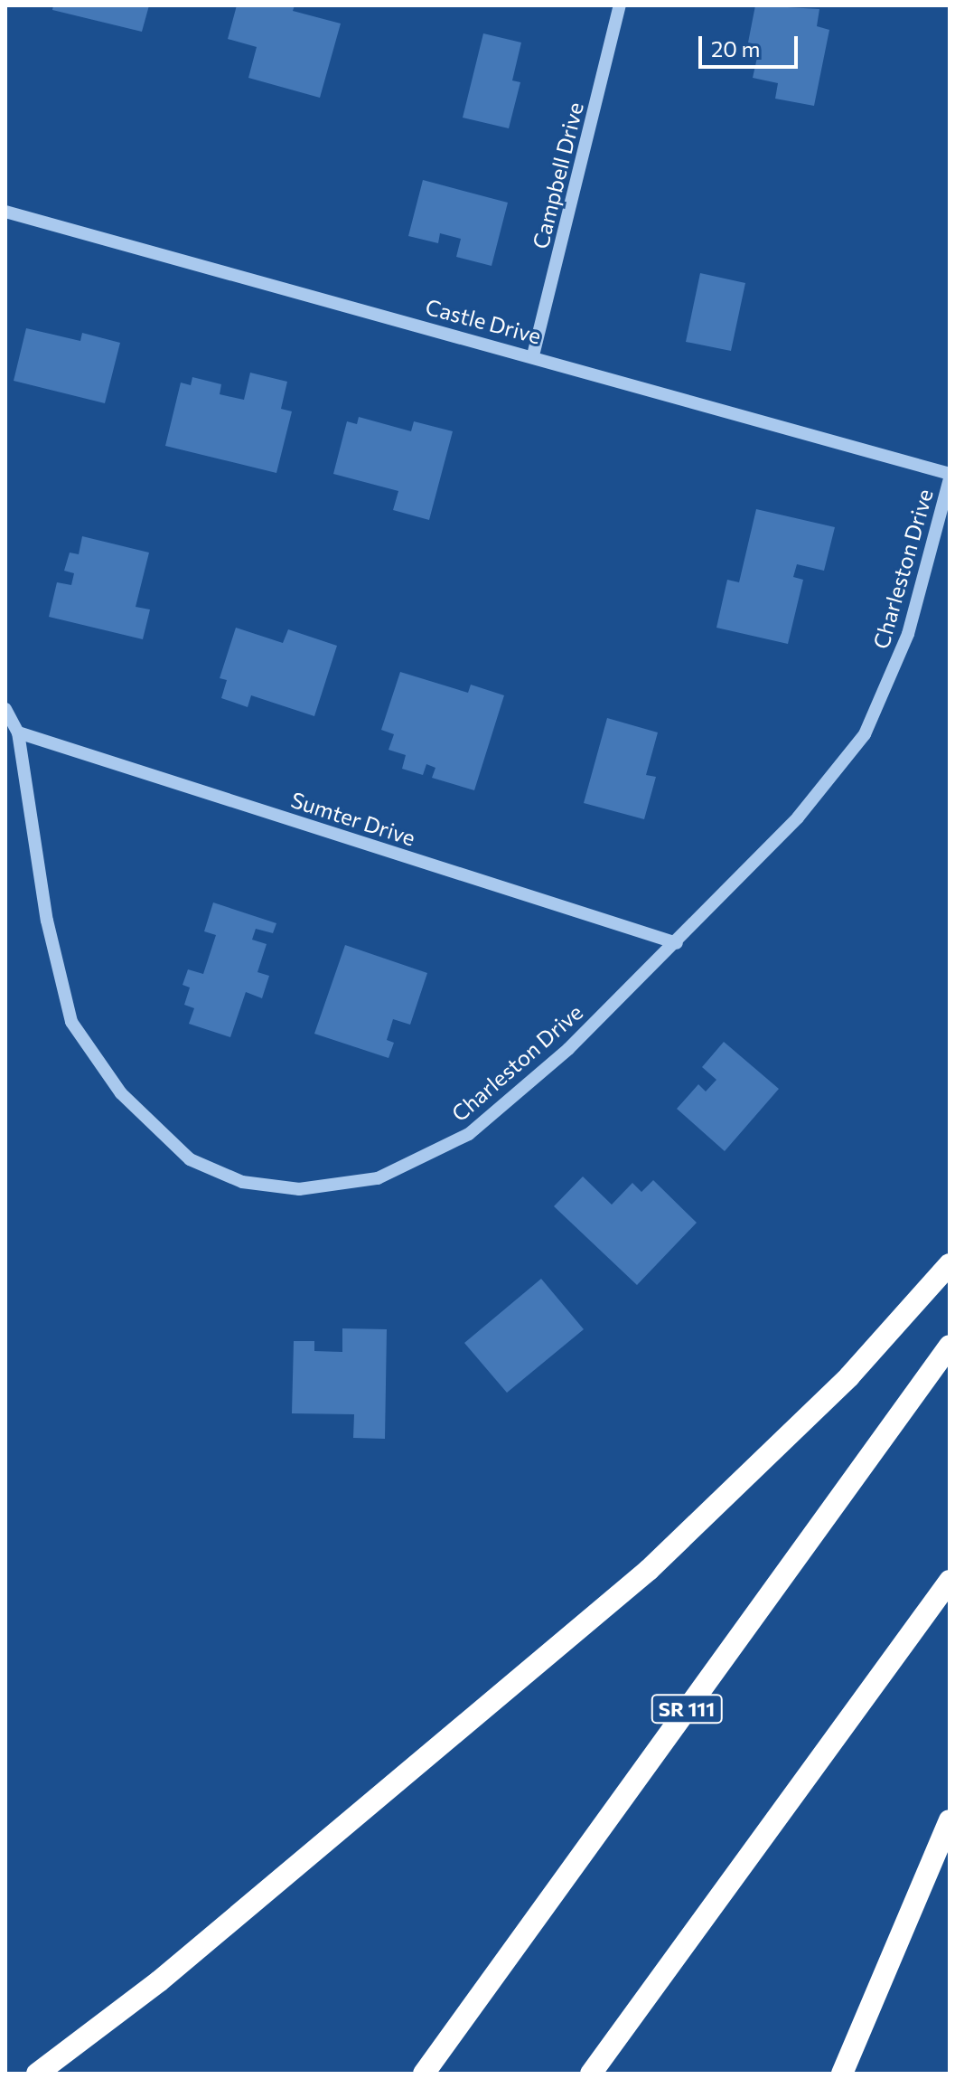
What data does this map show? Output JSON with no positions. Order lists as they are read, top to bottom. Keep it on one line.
{"streets":{"highway":["SR 111"],"street":["Campbell Drive","Castle Drive","Charleston Drive","Sumter Drive"]},"crossings":[["Campbell Drive","Castle Drive"],["Castle Drive","Charleston Drive"],["Charleston Drive","Sumter Drive"]],"scale_bar":"20 m"}
